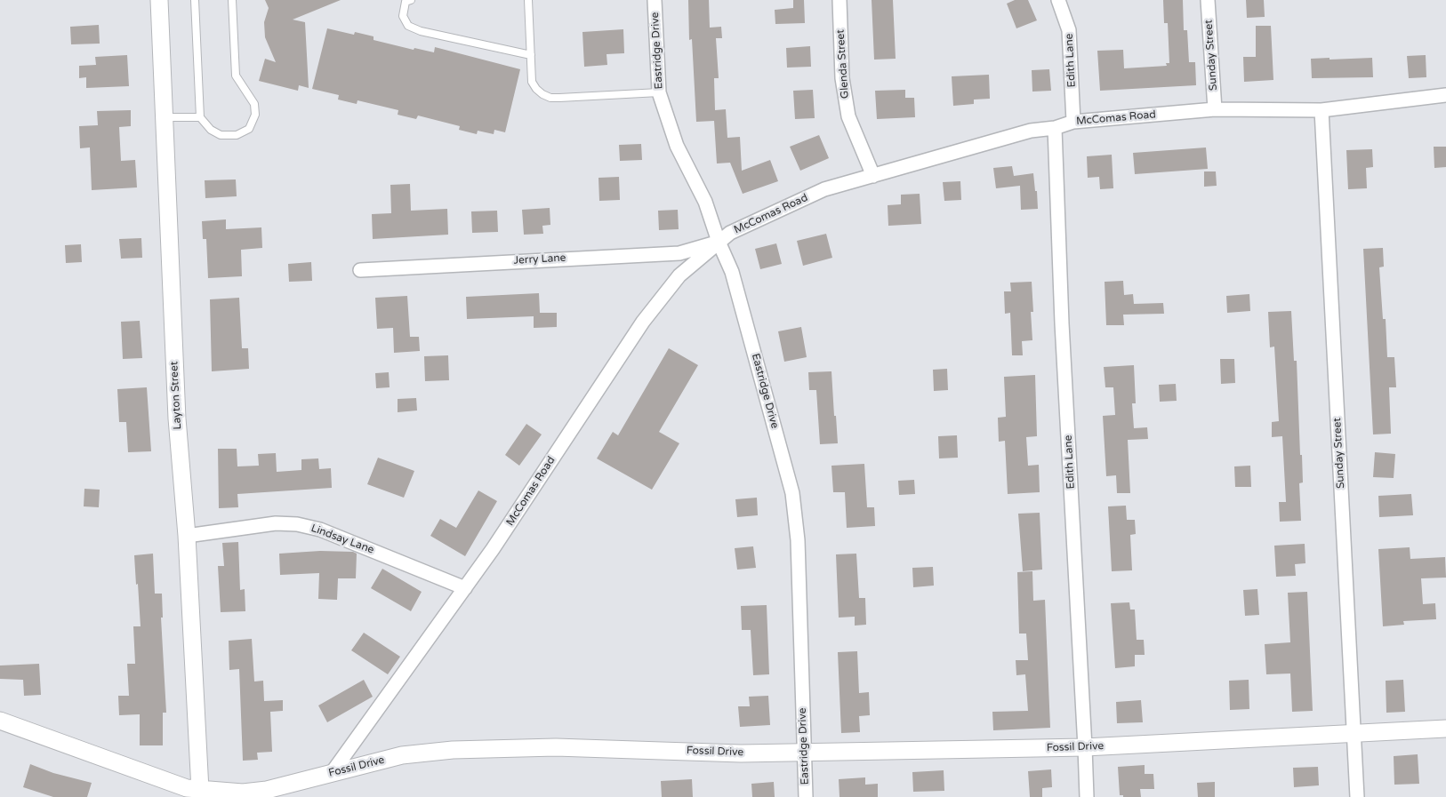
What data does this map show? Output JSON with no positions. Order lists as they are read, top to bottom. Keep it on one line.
{"streets":{"street":["Eastridge Drive","Sunday Street","Edith Lane","Glenda Street","McComas Road","Jerry Lane","Layton Street","Lindsay Lane","Fossil Drive"]},"crossings":[["Eastridge Drive","McComas Road"],["Eastridge Drive","Jerry Lane"],["Eastridge Drive","Fossil Drive"],["Sunday Street","McComas Road"],["Sunday Street","Fossil Drive"],["Edith Lane","McComas Road"],["Edith Lane","Fossil Drive"],["Glenda Street","McComas Road"],["McComas Road","Jerry Lane"],["McComas Road","Lindsay Lane"],["McComas Road","Fossil Drive"],["Layton Street","Lindsay Lane"],["Layton Street","Fossil Drive"]]}
